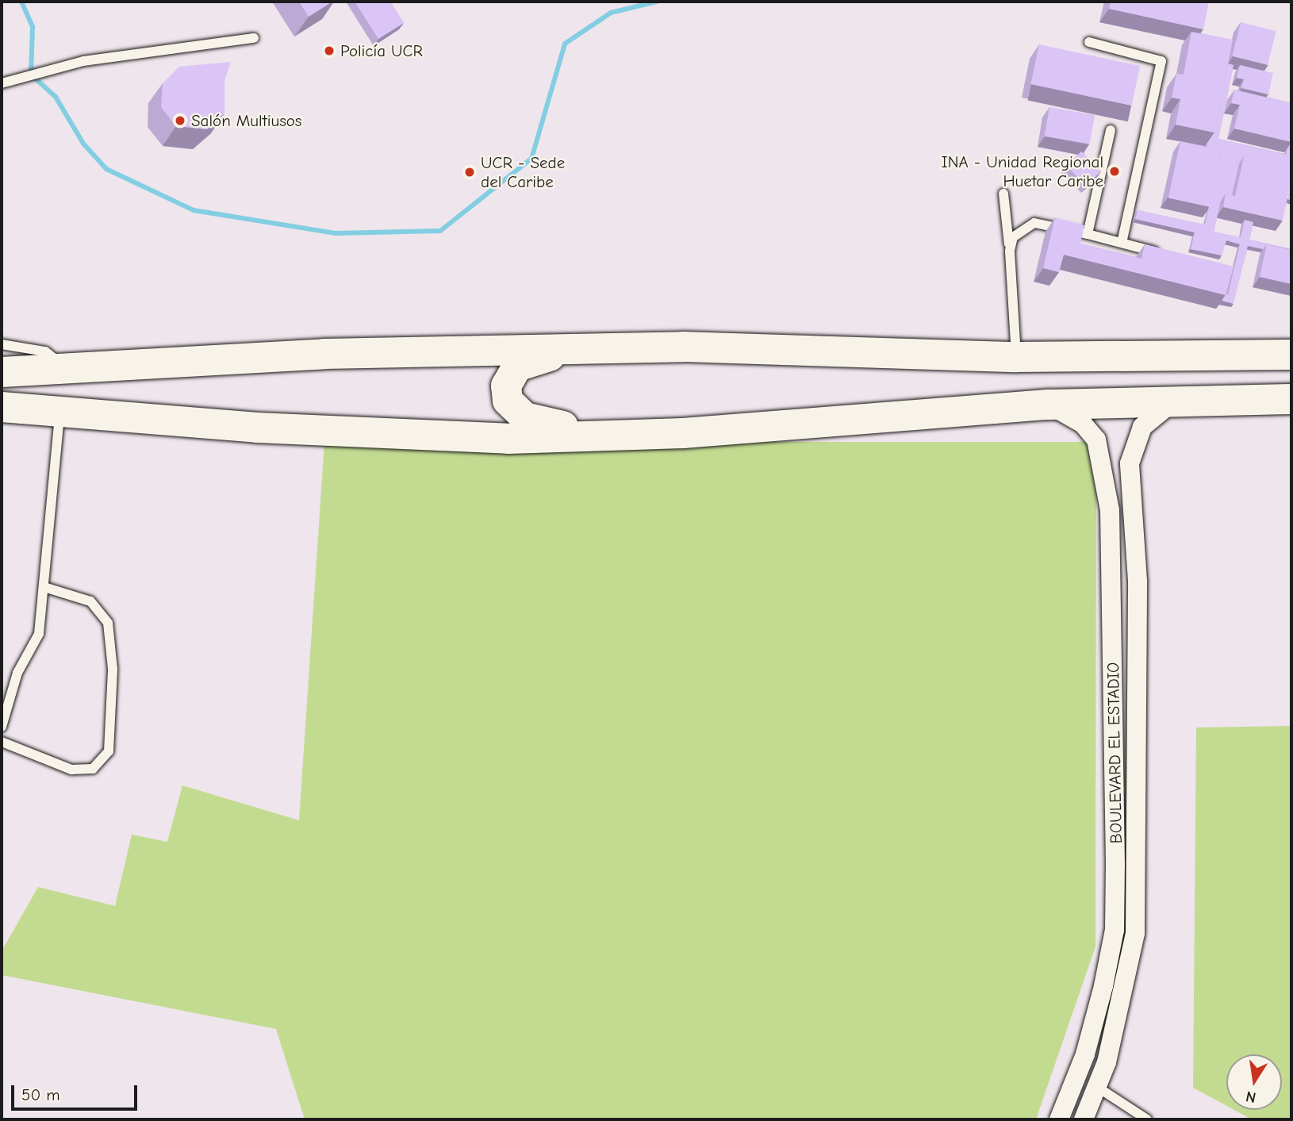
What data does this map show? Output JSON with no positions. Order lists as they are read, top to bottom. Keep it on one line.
{"streets":{"street":["BOULEVARD EL ESTADIO"]},"places":["Policía UCR","Salón Multiusos","INA - Unidad Regional Huetar Caribe","UCR - Sede del Caribe"],"scale_bar":"50 m","north":"bottom"}
